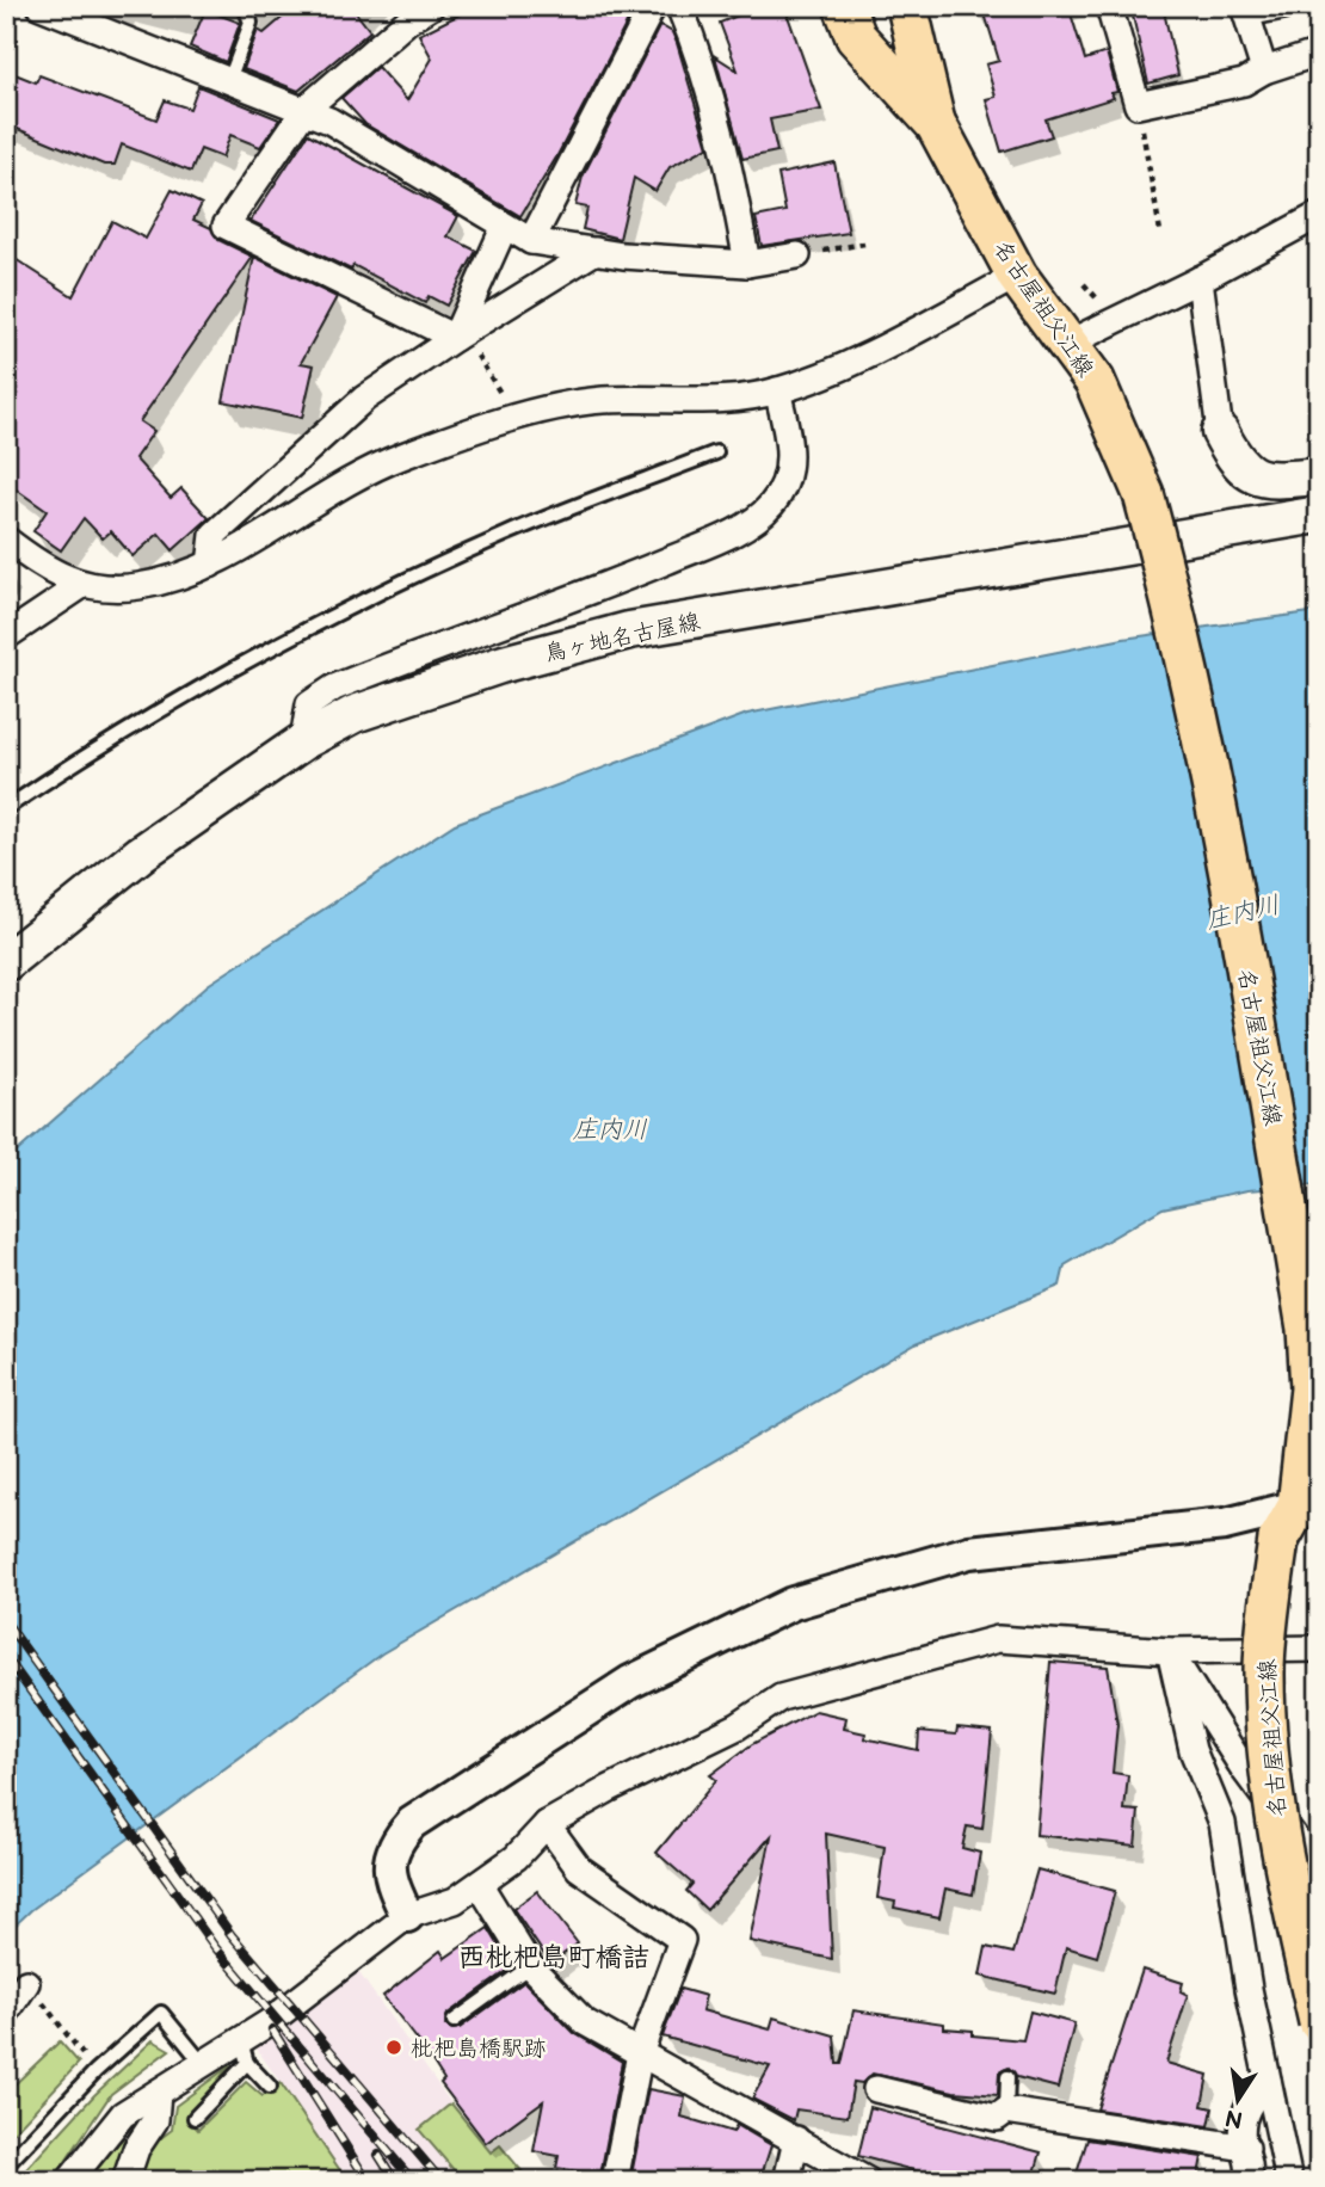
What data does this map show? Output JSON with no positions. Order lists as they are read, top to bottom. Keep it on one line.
{"streets":{"main road":["名古屋祖父江線","鳥ヶ地名古屋線"]},"districts":["西枇杷島町橋詰"],"water":["庄内川"],"places":["枇杷島橋駅跡"],"north":"bottom"}
